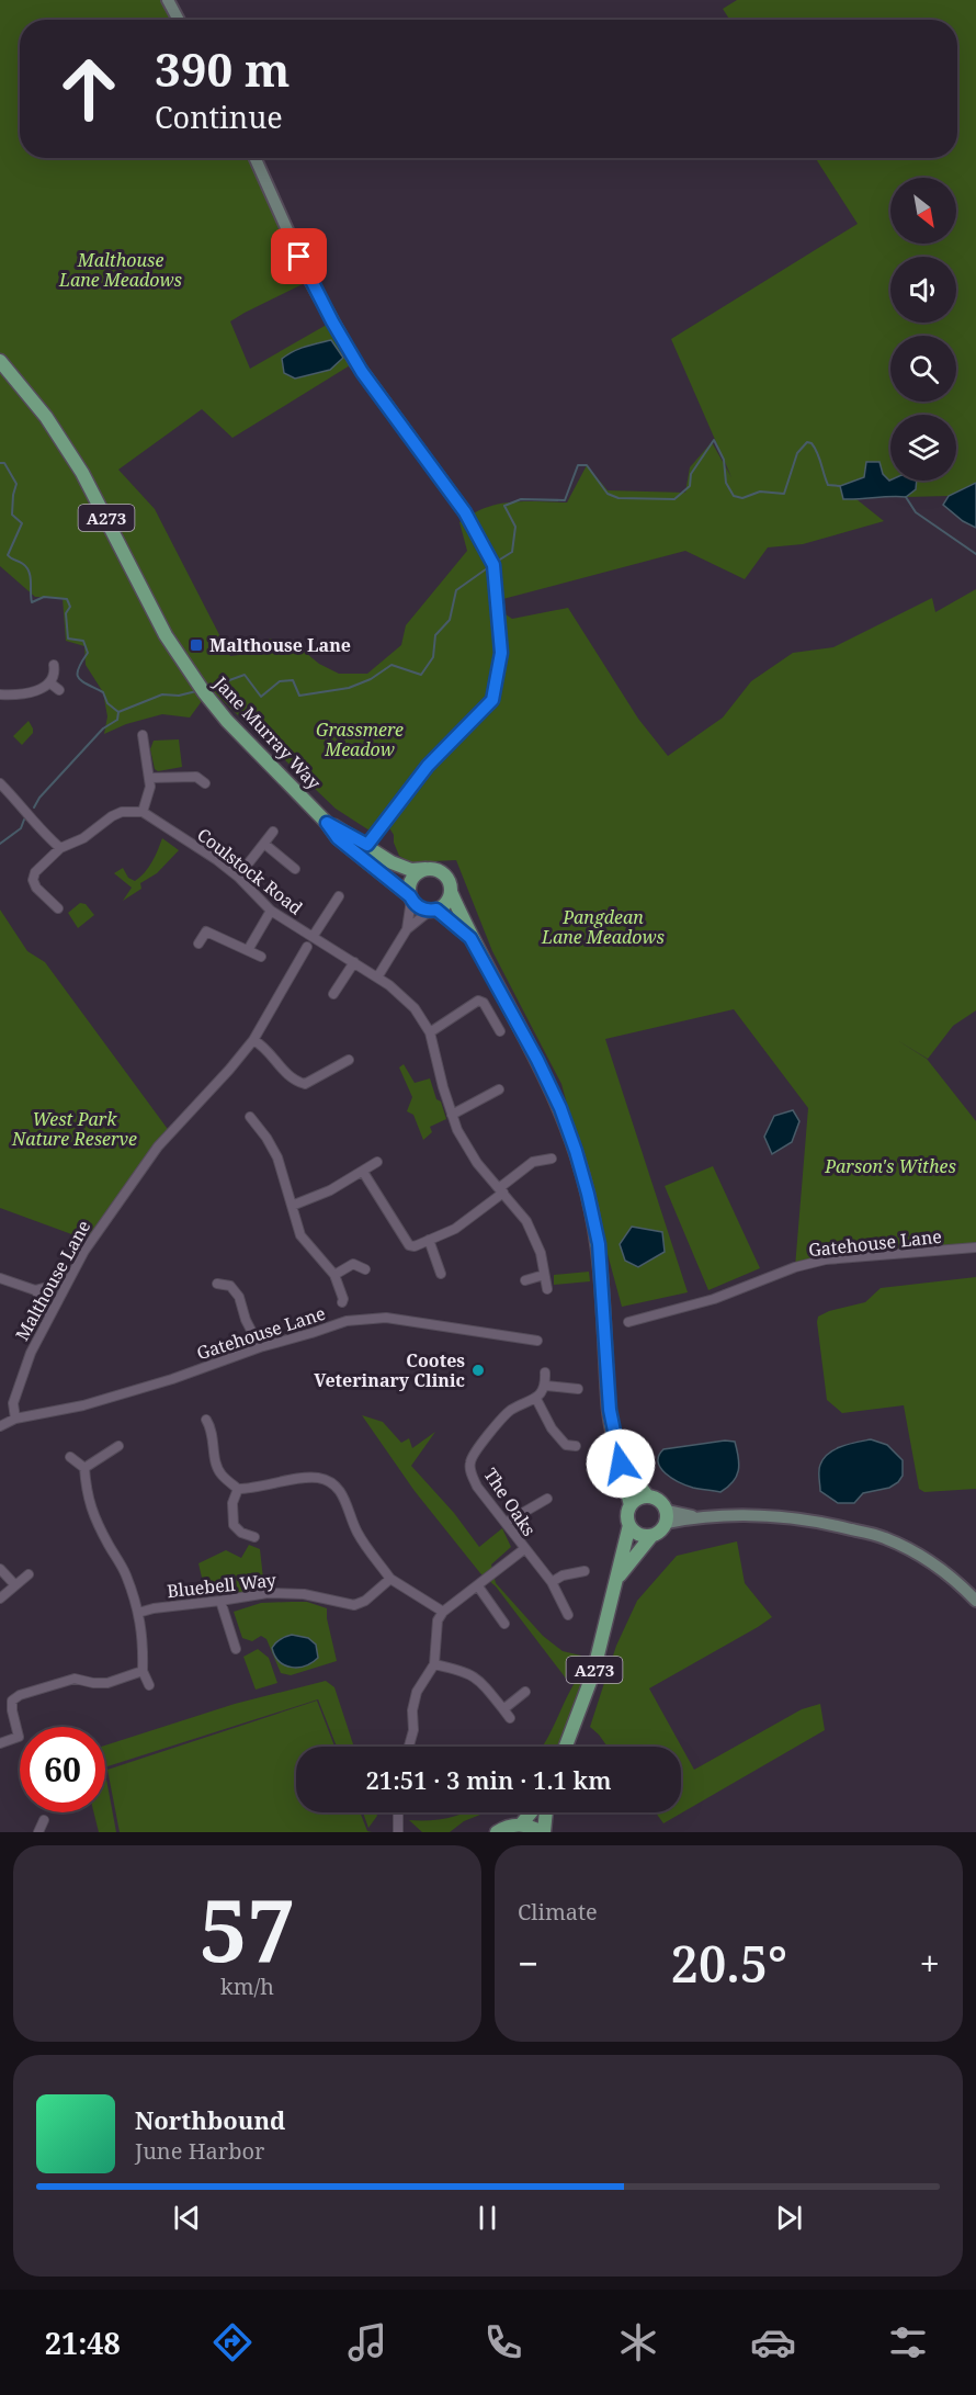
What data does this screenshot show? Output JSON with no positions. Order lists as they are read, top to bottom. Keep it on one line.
{"streets":{"main road":["A273","Jane Murray Way"],"street":["Coulstock Road","Gatehouse Lane","Malthouse Lane","The Oaks","Bluebell Way"]},"crossings":[["Gatehouse Lane","Malthouse Lane"]],"parks":["Malthouse Lane Meadows","Grassmere Meadow","Pangdean Lane Meadows","West Park Nature Reserve","Parson's Withes"],"places":{"transit":["Malthouse Lane"],"other":["Cootes Veterinary Clinic"]},"north":"bottom right","page":{"turn":["390 m","Continue"],"limit":"60","trip":"21:51 · 3 min · 1.1 km","tile":[["57","km/h"],"Climate"],"heat":["−","20.5°","+"],"song":["Northbound","June Harbor"],"tabs":"21:48"}}
